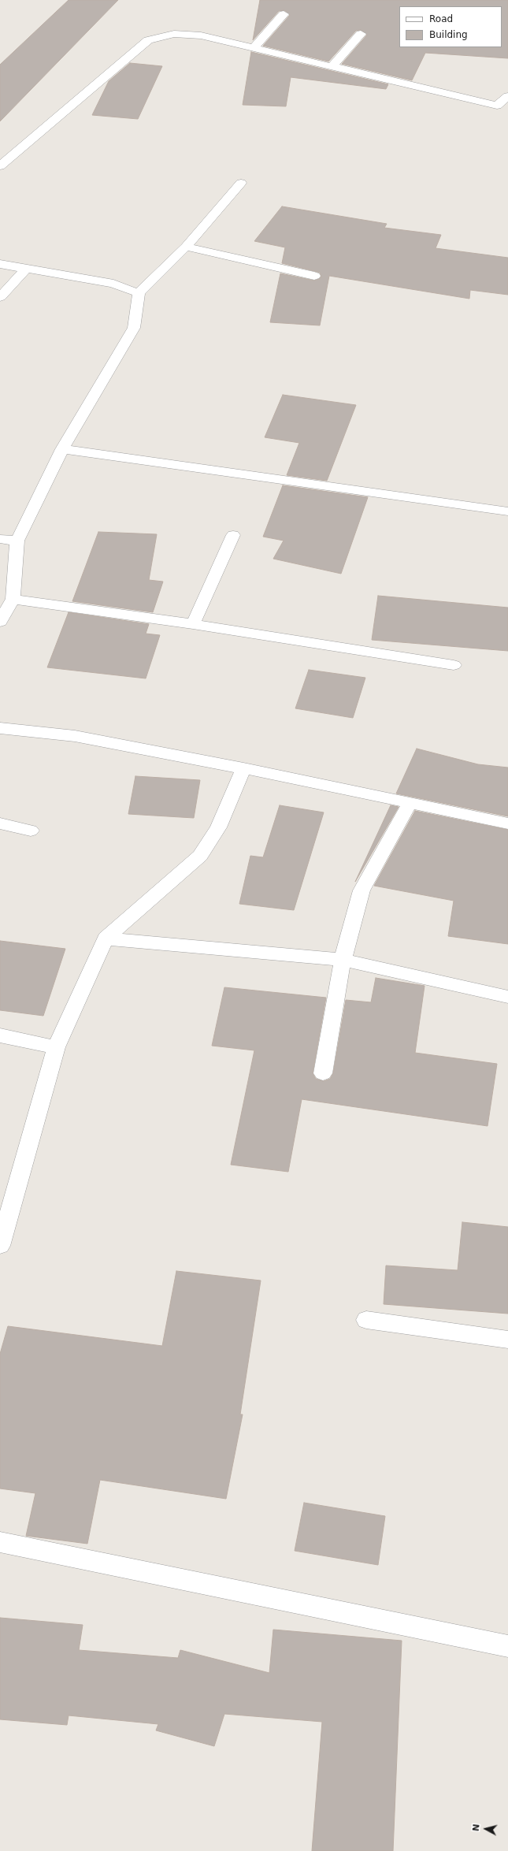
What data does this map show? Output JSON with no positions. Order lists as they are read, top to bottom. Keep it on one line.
{"legend":["Road","Building"],"north":"left"}
